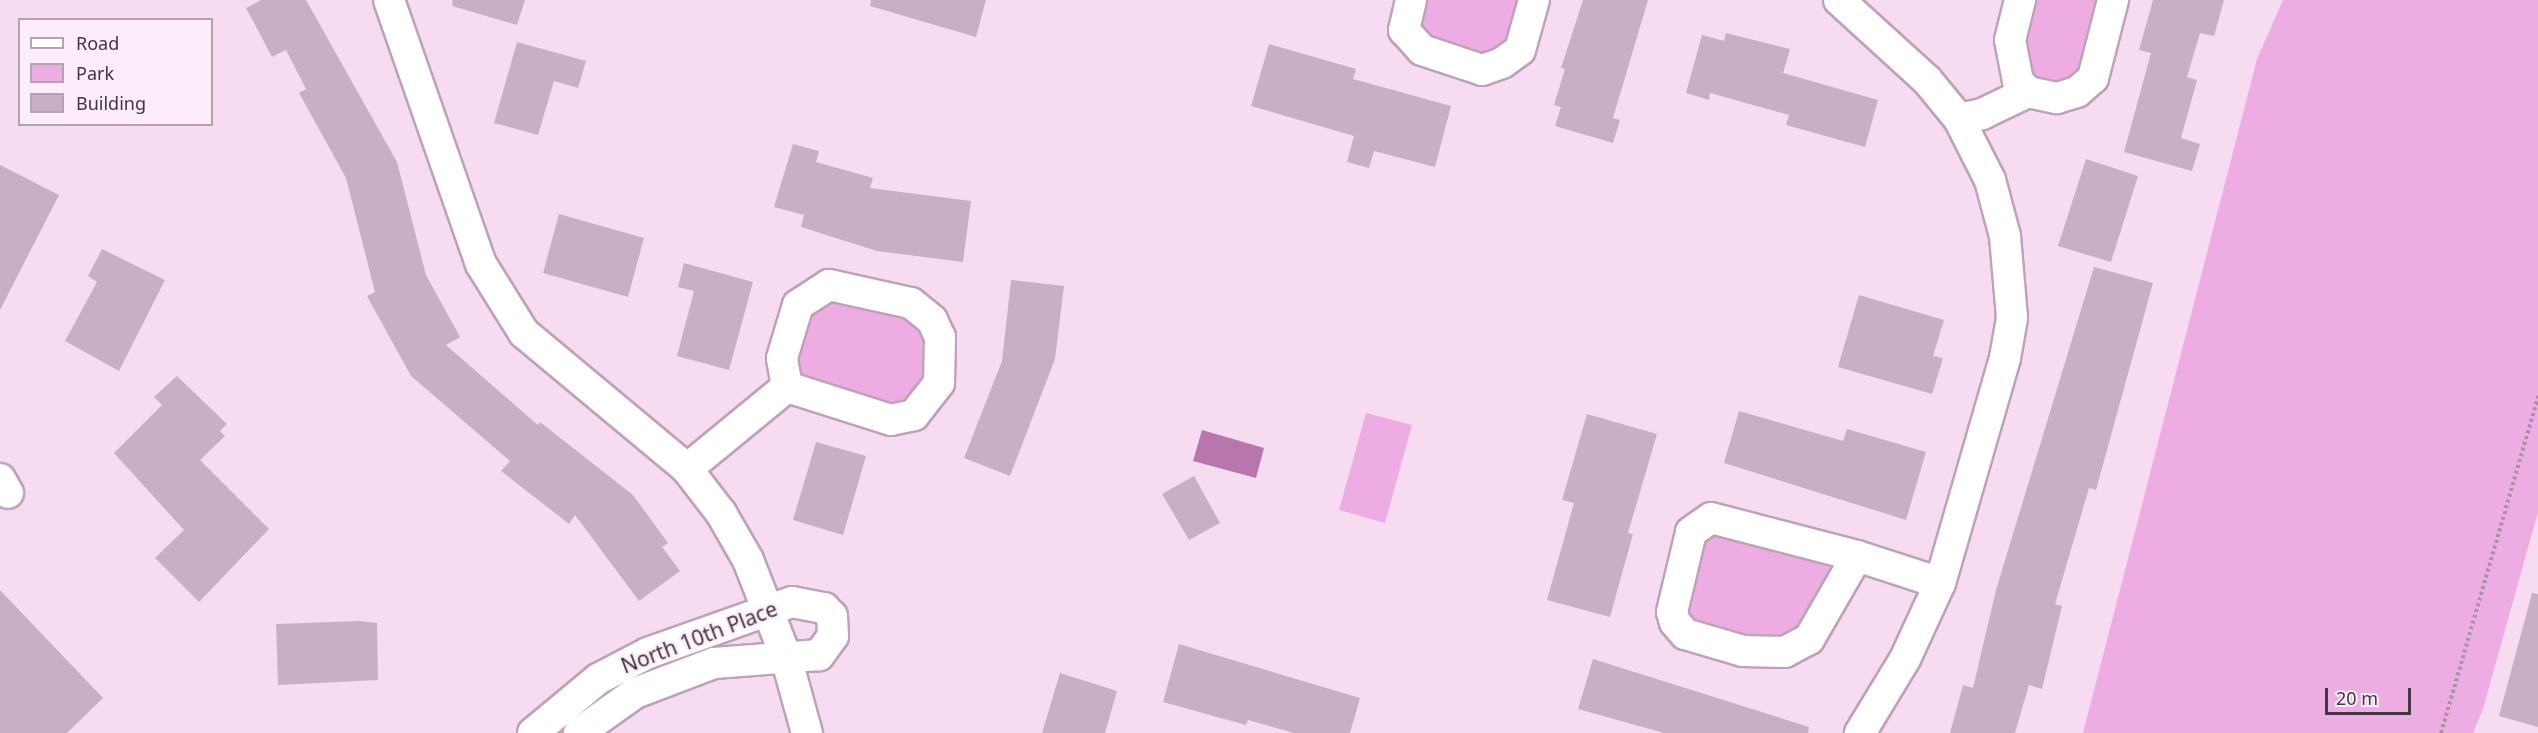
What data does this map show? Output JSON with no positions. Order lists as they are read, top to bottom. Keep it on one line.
{"streets":{"street":["North 10th Place"]},"legend":["Road","Park","Building"],"scale_bar":"20 m"}
